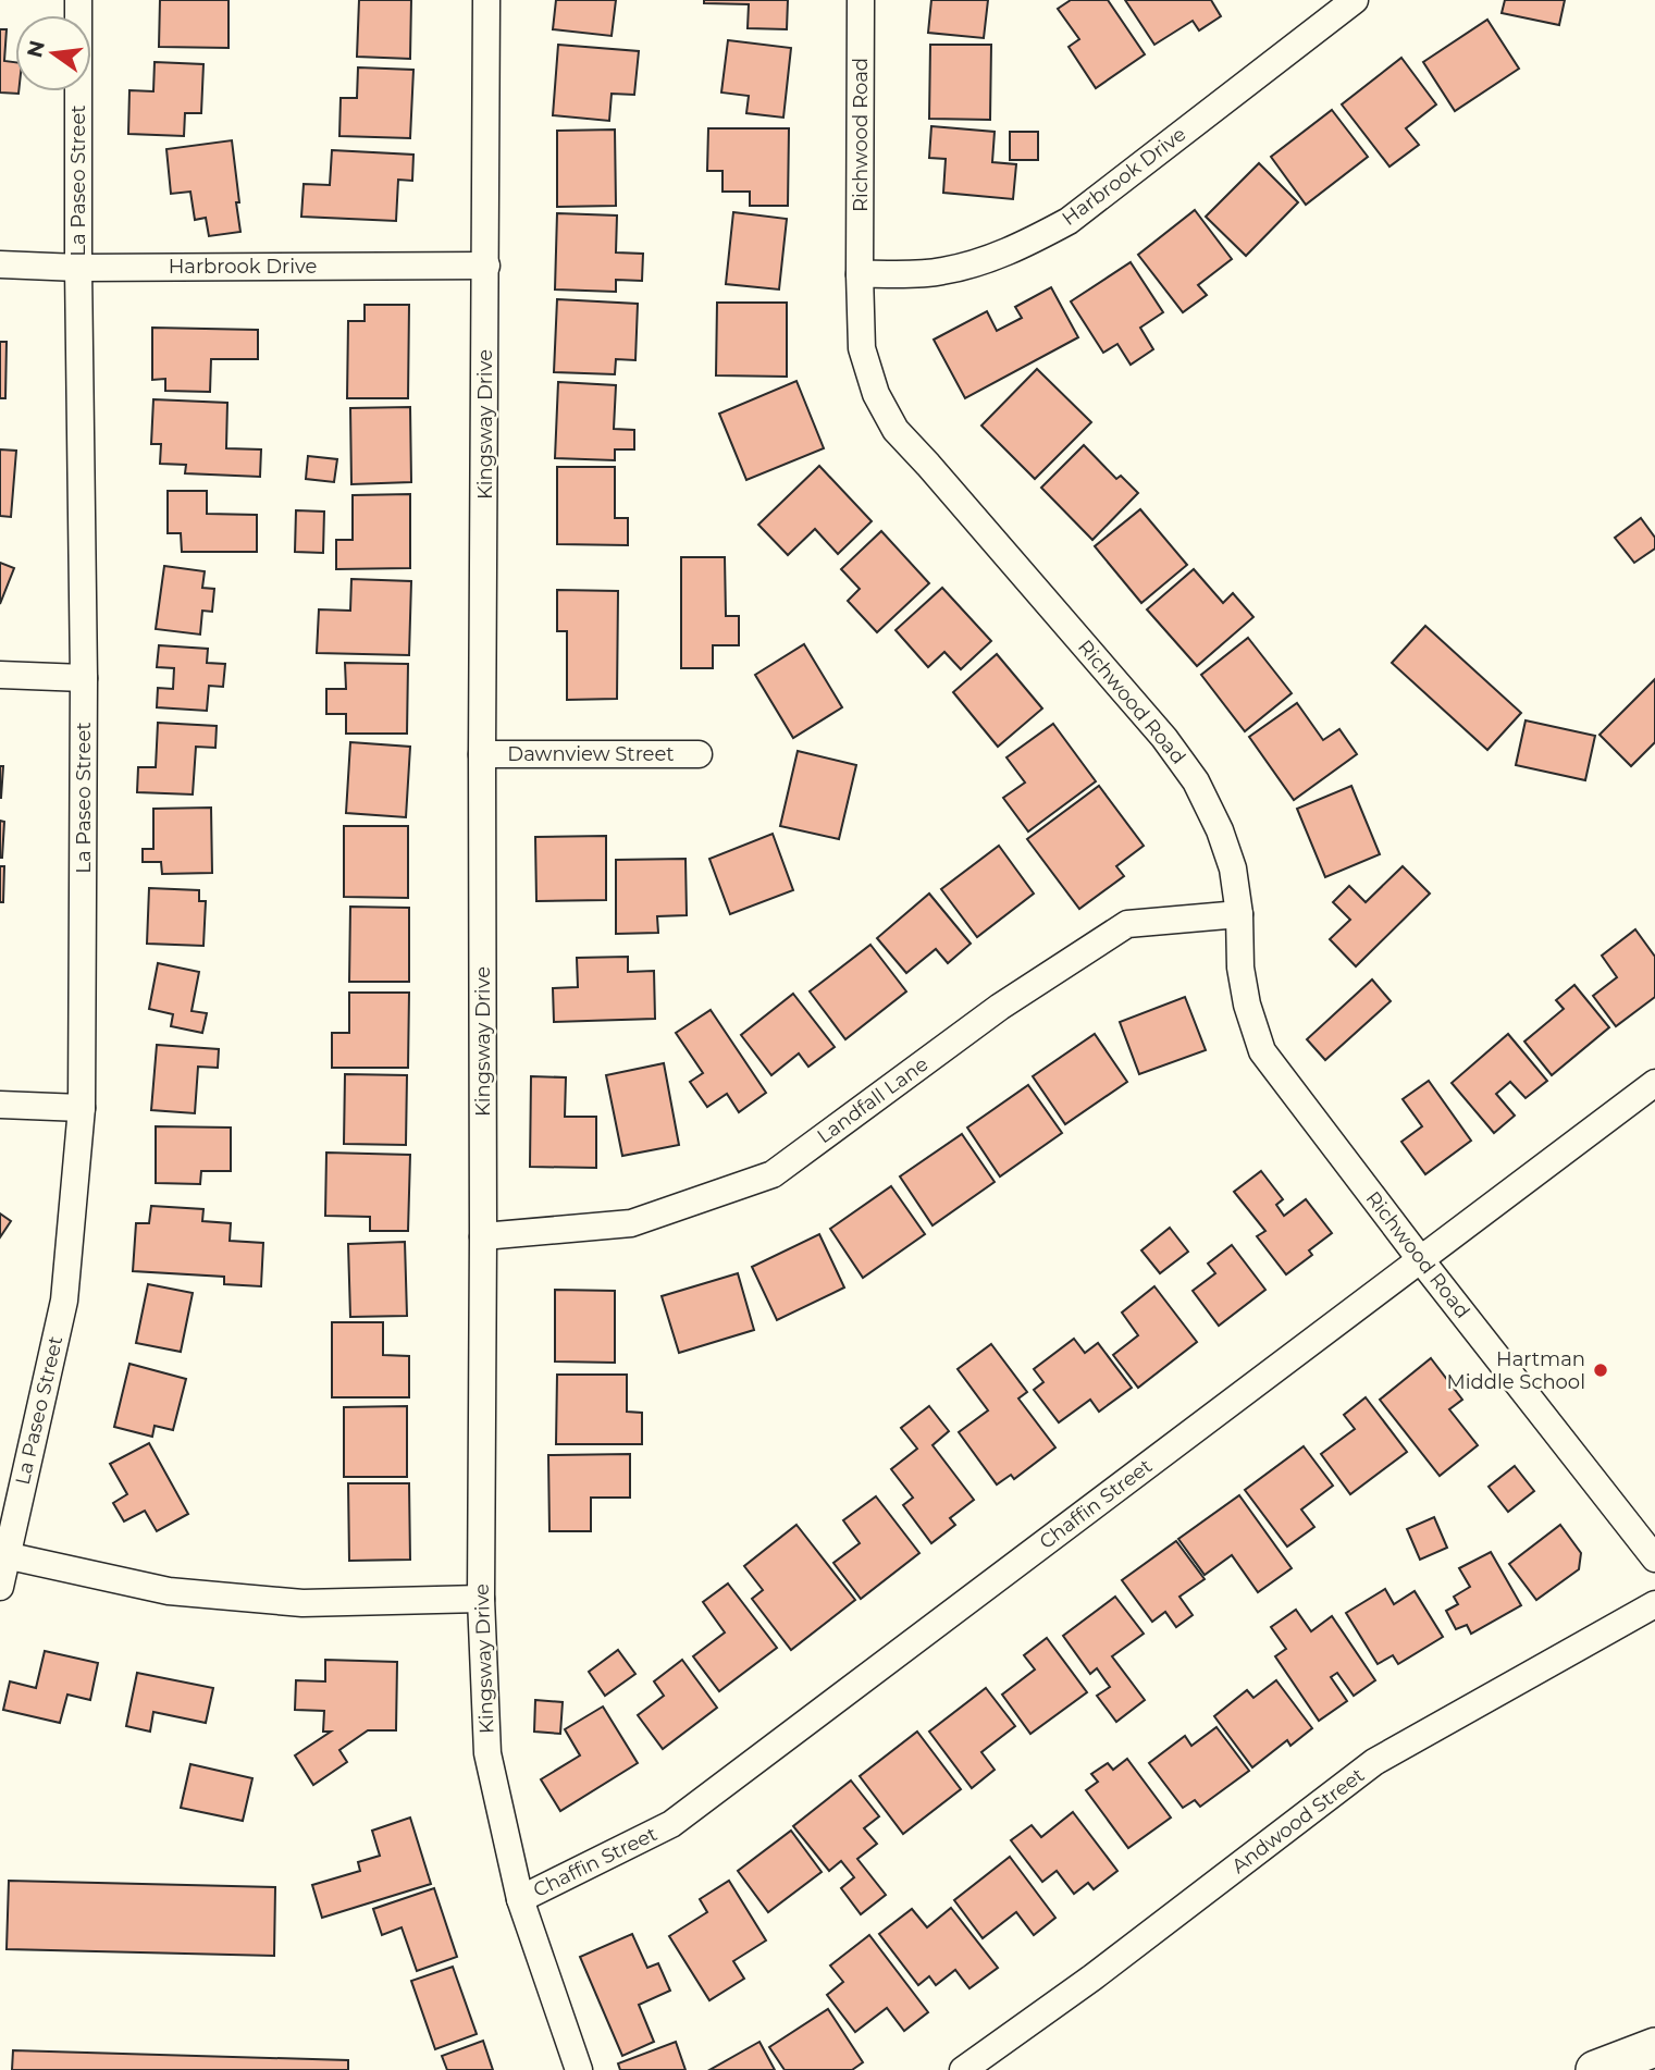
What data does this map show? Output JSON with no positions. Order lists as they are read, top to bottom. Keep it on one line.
{"streets":{"street":["Richwood Road","Harbrook Drive","La Paseo Street","Kingsway Drive","Dawnview Street","Landfall Lane","Chaffin Street","Andwood Street"]},"crossings":[["Richwood Road","Harbrook Drive"],["Richwood Road","Landfall Lane"],["Richwood Road","Chaffin Street"],["Harbrook Drive","La Paseo Street"],["Harbrook Drive","Kingsway Drive"],["Kingsway Drive","Dawnview Street"],["Kingsway Drive","Landfall Lane"],["Kingsway Drive","Chaffin Street"]],"places":["Hartman Middle School"],"north":"left"}
